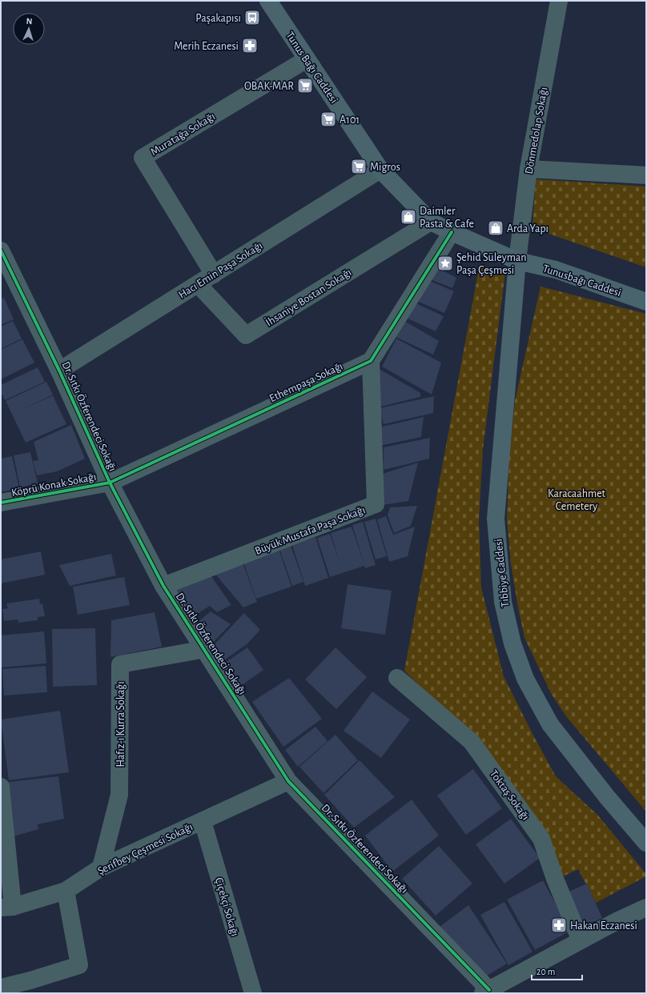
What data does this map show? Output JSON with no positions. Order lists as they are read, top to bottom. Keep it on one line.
{"streets":{"main road":["Tunus Bağı Caddesi","Tunusbağı Caddesi","Tıbbiye Caddesi"],"street":["Dönmedolap Sokağı","Muratağa Sokağı","Hacı Emin Paşa Sokağı","İhsaniye Bostan Sokağı","Ethempaşa Sokağı","Dr. Sıtkı Özferendeci Sokağı","Köprü Konak Sokağı","Büyük Mustafa Paşa Sokağı","Hafız-ı Kurra Sokağı","Toktaş Sokağı","Şerifbey Çeşmesi Sokağı","Çiçekçi Sokağı"]},"crossings":[["Tunus Bağı Caddesi","Dönmedolap Sokağı"],["Tunus Bağı Caddesi","Muratağa Sokağı"],["Tunus Bağı Caddesi","Hacı Emin Paşa Sokağı"],["Tunus Bağı Caddesi","Tunusbağı Caddesi"],["Tunus Bağı Caddesi","İhsaniye Bostan Sokağı"],["Tunus Bağı Caddesi","Tıbbiye Caddesi"],["Dönmedolap Sokağı","Tunusbağı Caddesi"],["Dönmedolap Sokağı","Tıbbiye Caddesi"],["Muratağa Sokağı","Hacı Emin Paşa Sokağı"],["Hacı Emin Paşa Sokağı","İhsaniye Bostan Sokağı"],["Hacı Emin Paşa Sokağı","Dr. Sıtkı Özferendeci Sokağı"],["Tunusbağı Caddesi","Tıbbiye Caddesi"],["Ethempaşa Sokağı","Dr. Sıtkı Özferendeci Sokağı"],["Ethempaşa Sokağı","Köprü Konak Sokağı"],["Ethempaşa Sokağı","Büyük Mustafa Paşa Sokağı"],["Dr. Sıtkı Özferendeci Sokağı","Köprü Konak Sokağı"],["Dr. Sıtkı Özferendeci Sokağı","Büyük Mustafa Paşa Sokağı"],["Dr. Sıtkı Özferendeci Sokağı","Hafız-ı Kurra Sokağı"],["Dr. Sıtkı Özferendeci Sokağı","Şerifbey Çeşmesi Sokağı"],["Hafız-ı Kurra Sokağı","Şerifbey Çeşmesi Sokağı"],["Şerifbey Çeşmesi Sokağı","Çiçekçi Sokağı"]],"parks":["Karacaahmet Cemetery"],"places":{"bus stop":["Paşakapısı"],"pharmacy":["Merih Eczanesi","Hakan Eczanesi"],"supermarket":["OBAK-MAR","A101","Migros"],"shop":["Daimler Pasta & Cafe","Arda Yapı"],"place":["Şehid Süleyman Paşa Çeşmesi"]},"scale_bar":"20 m","north":"top"}
